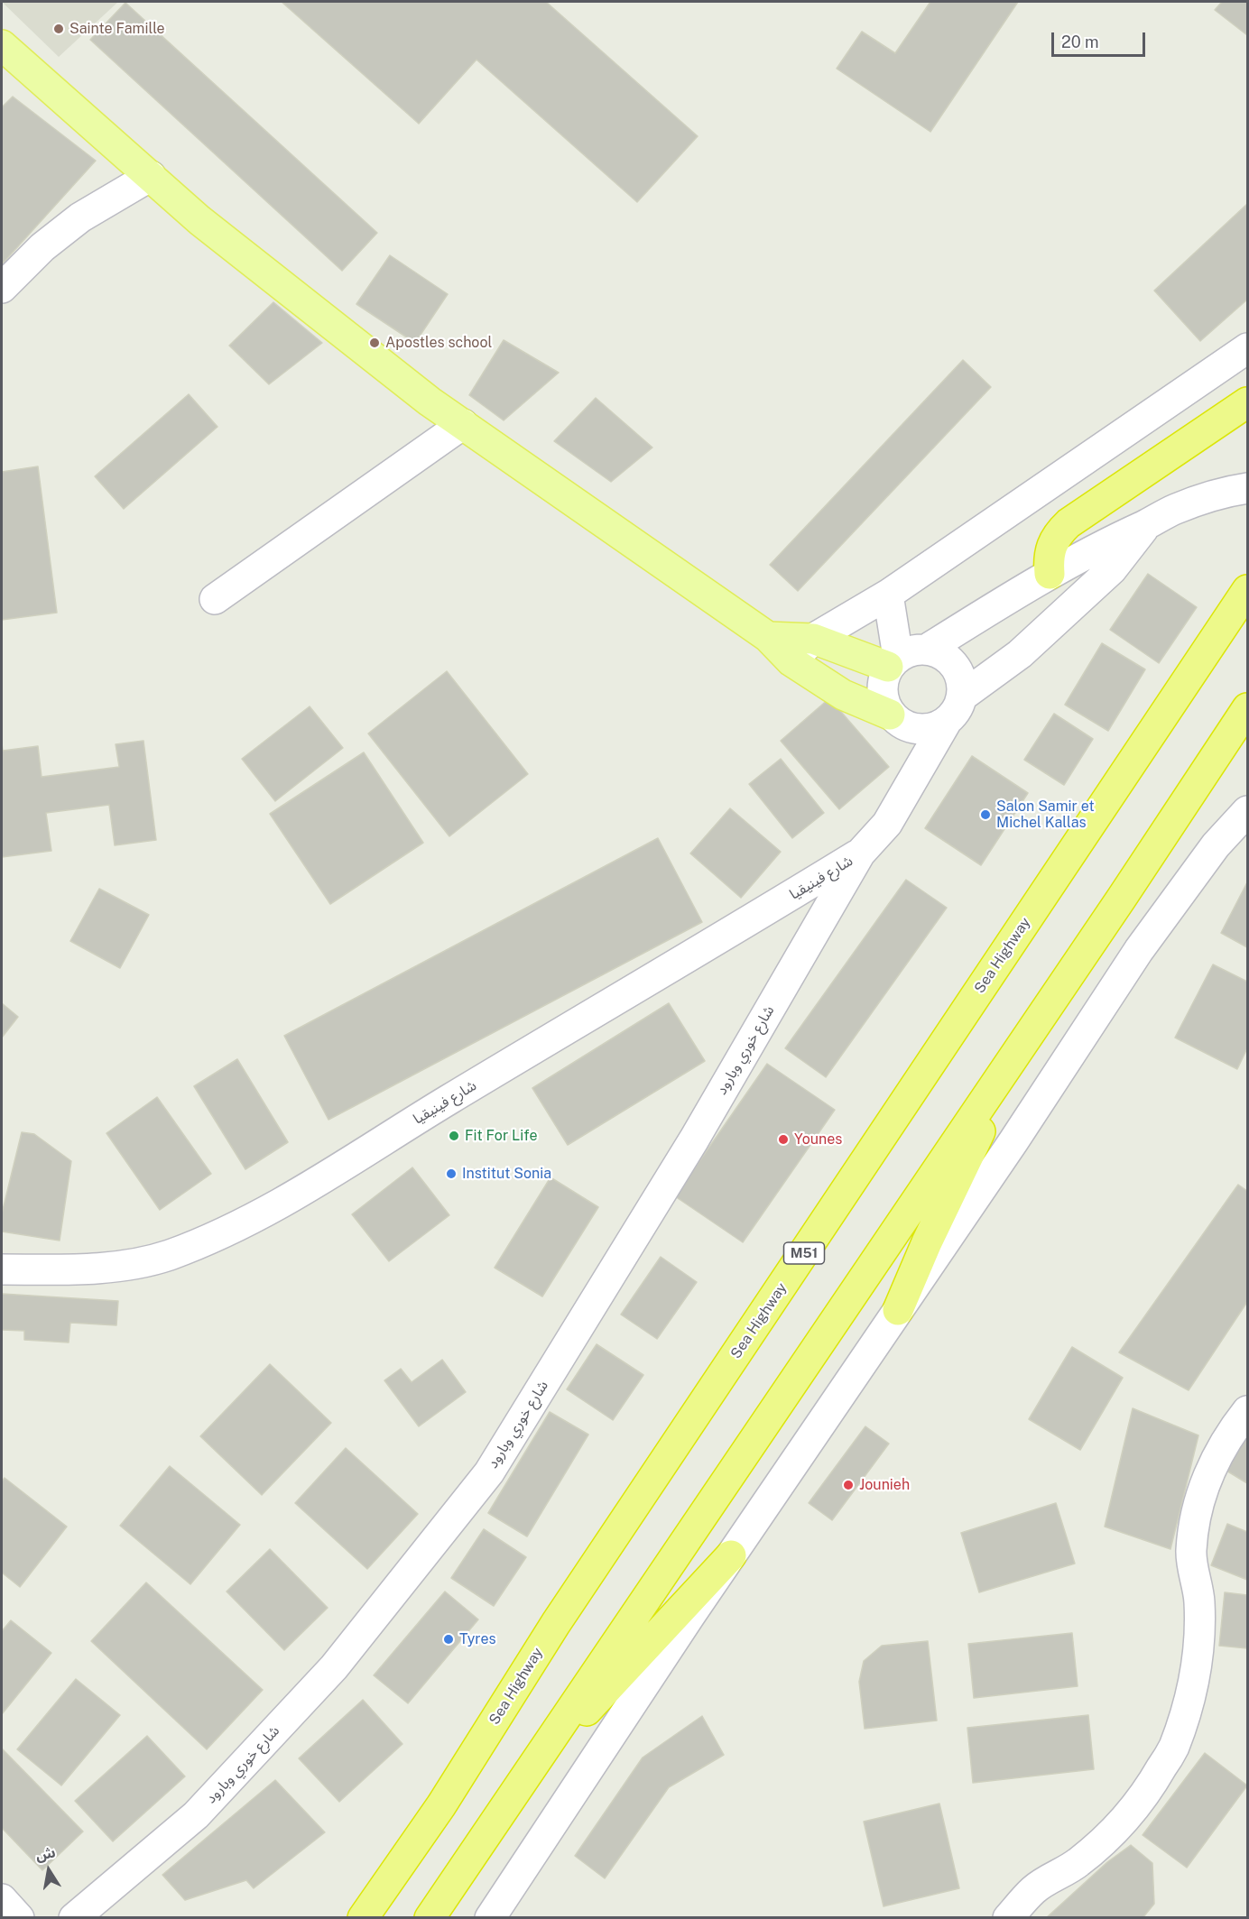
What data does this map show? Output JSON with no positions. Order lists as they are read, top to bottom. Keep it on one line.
{"streets":{"highway":["Sea Highway","M51"],"street":["شارع فينيقيا","شارع خوري وبارود"]},"crossings":[["شارع فينيقيا","شارع خوري وبارود"]],"places":["Sainte Famille","Apostles school","Salon Samir et Michel Kallas","Fit For Life","Younes","Institut Sonia","Jounieh","Tyres"],"scale_bar":"20 m","north":"top"}
